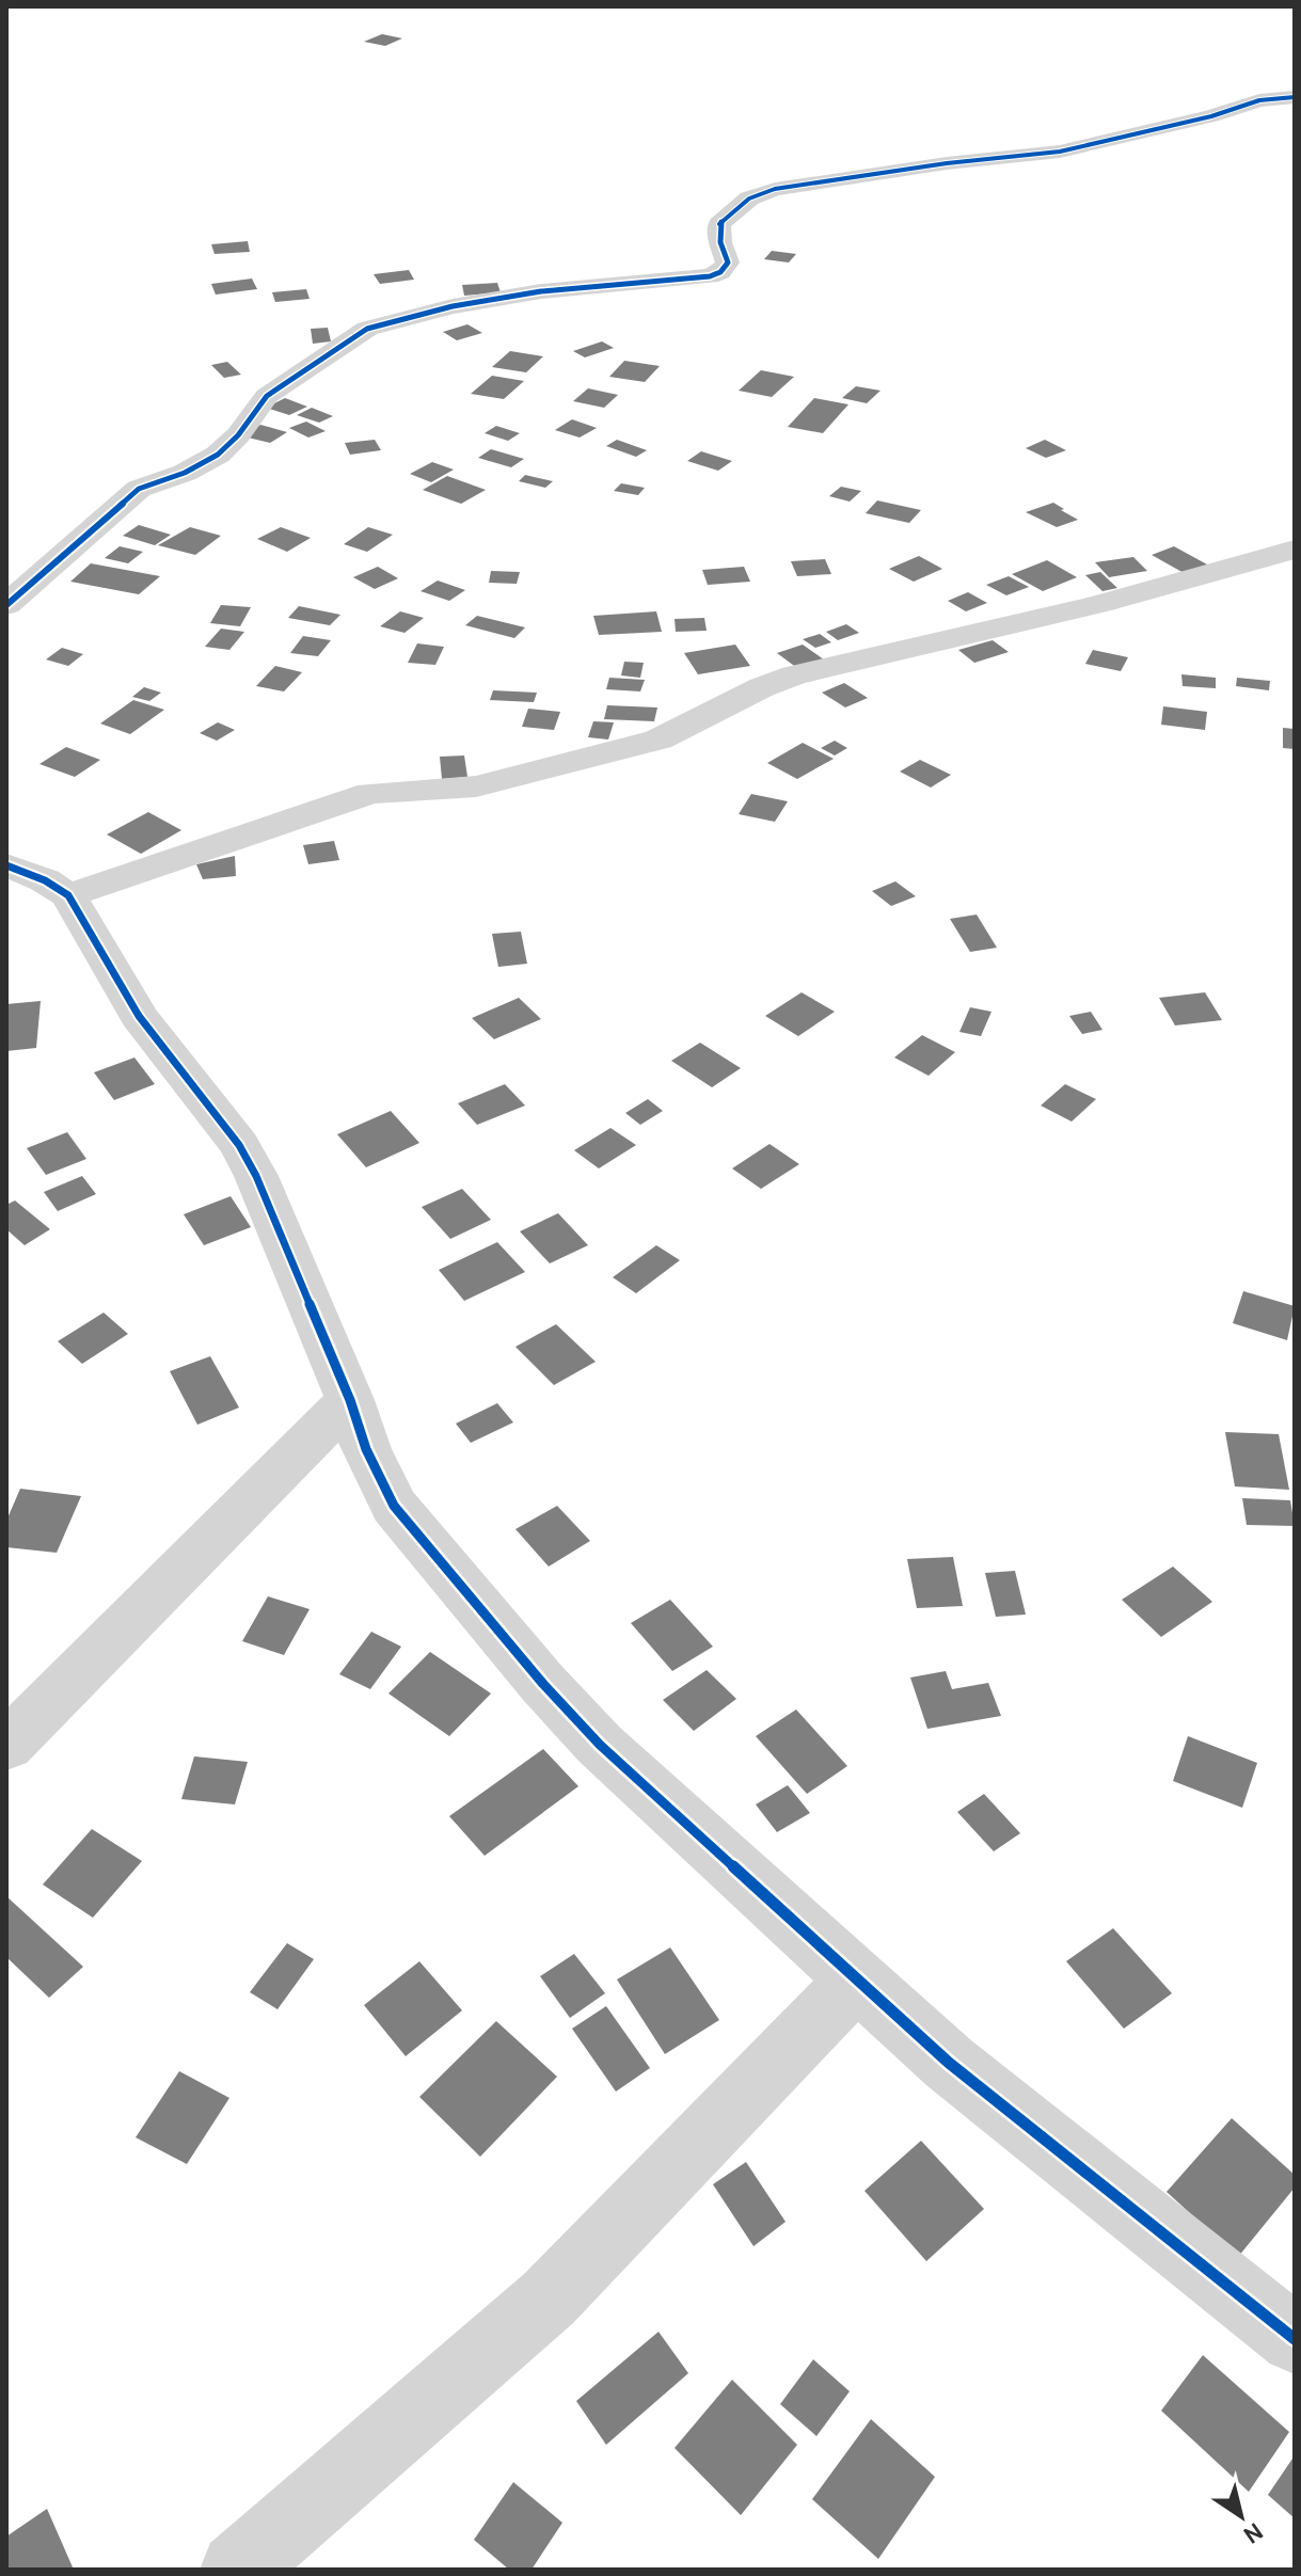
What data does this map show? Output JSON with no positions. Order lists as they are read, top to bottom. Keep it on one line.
{"north":"bottom right"}
